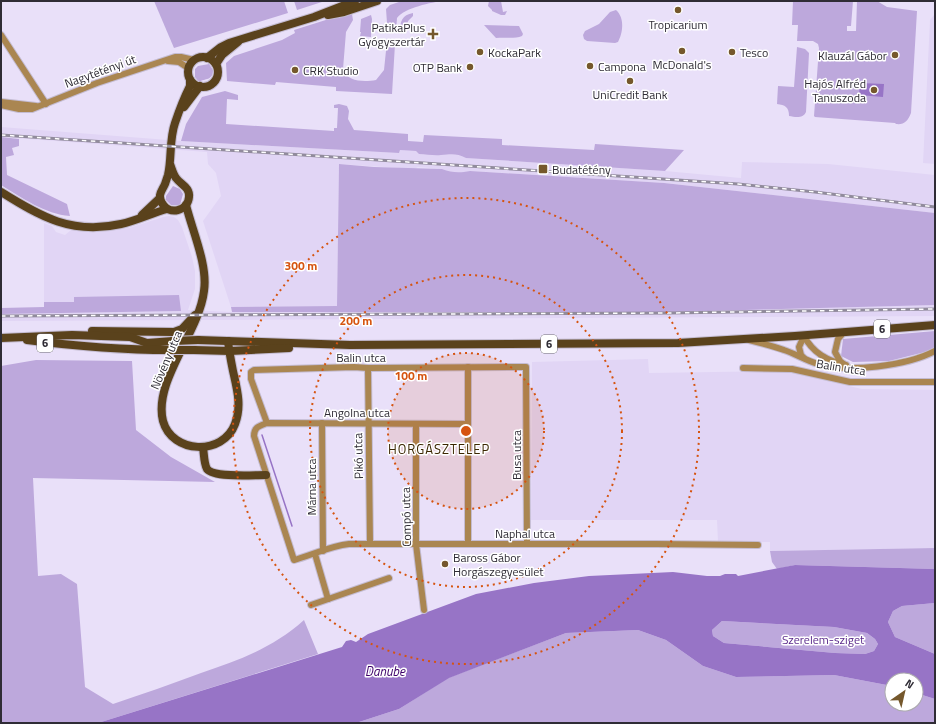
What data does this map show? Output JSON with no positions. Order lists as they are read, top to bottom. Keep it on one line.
{"streets":{"main road":["Nagytétényi út","6","Növény utca"],"street":["Balin utca","Angolna utca","Busa utca","Pikó utca","Márna utca","Compó utca","Naphal utca"]},"crossings":[["Nagytétényi út","Növény utca"],["Balin utca","Angolna utca"],["Balin utca","Busa utca"],["Balin utca","Pikó utca"],["Angolna utca","Pikó utca"],["Angolna utca","Márna utca"],["Angolna utca","Compó utca"],["Busa utca","Naphal utca"],["Pikó utca","Naphal utca"],["Márna utca","Naphal utca"],["Compó utca","Naphal utca"]],"districts":["HORGÁSZTELEP"],"water":["Danube"],"parks":["Szerelem-sziget"],"places":{"other":["Tropicarium","McDonald's","KockaPark","Tesco","Klauzál Gábor","Campona","OTP Bank","CRK Studio","UniCredit Bank","Hajós Alfréd Tanuszoda","Baross Gábor Horgászegyesület"],"health":["PatikaPlus Gyógyszertár"],"transit":["Budatétény"]},"north":"top right","rings":["300 m","200 m","100 m"]}
